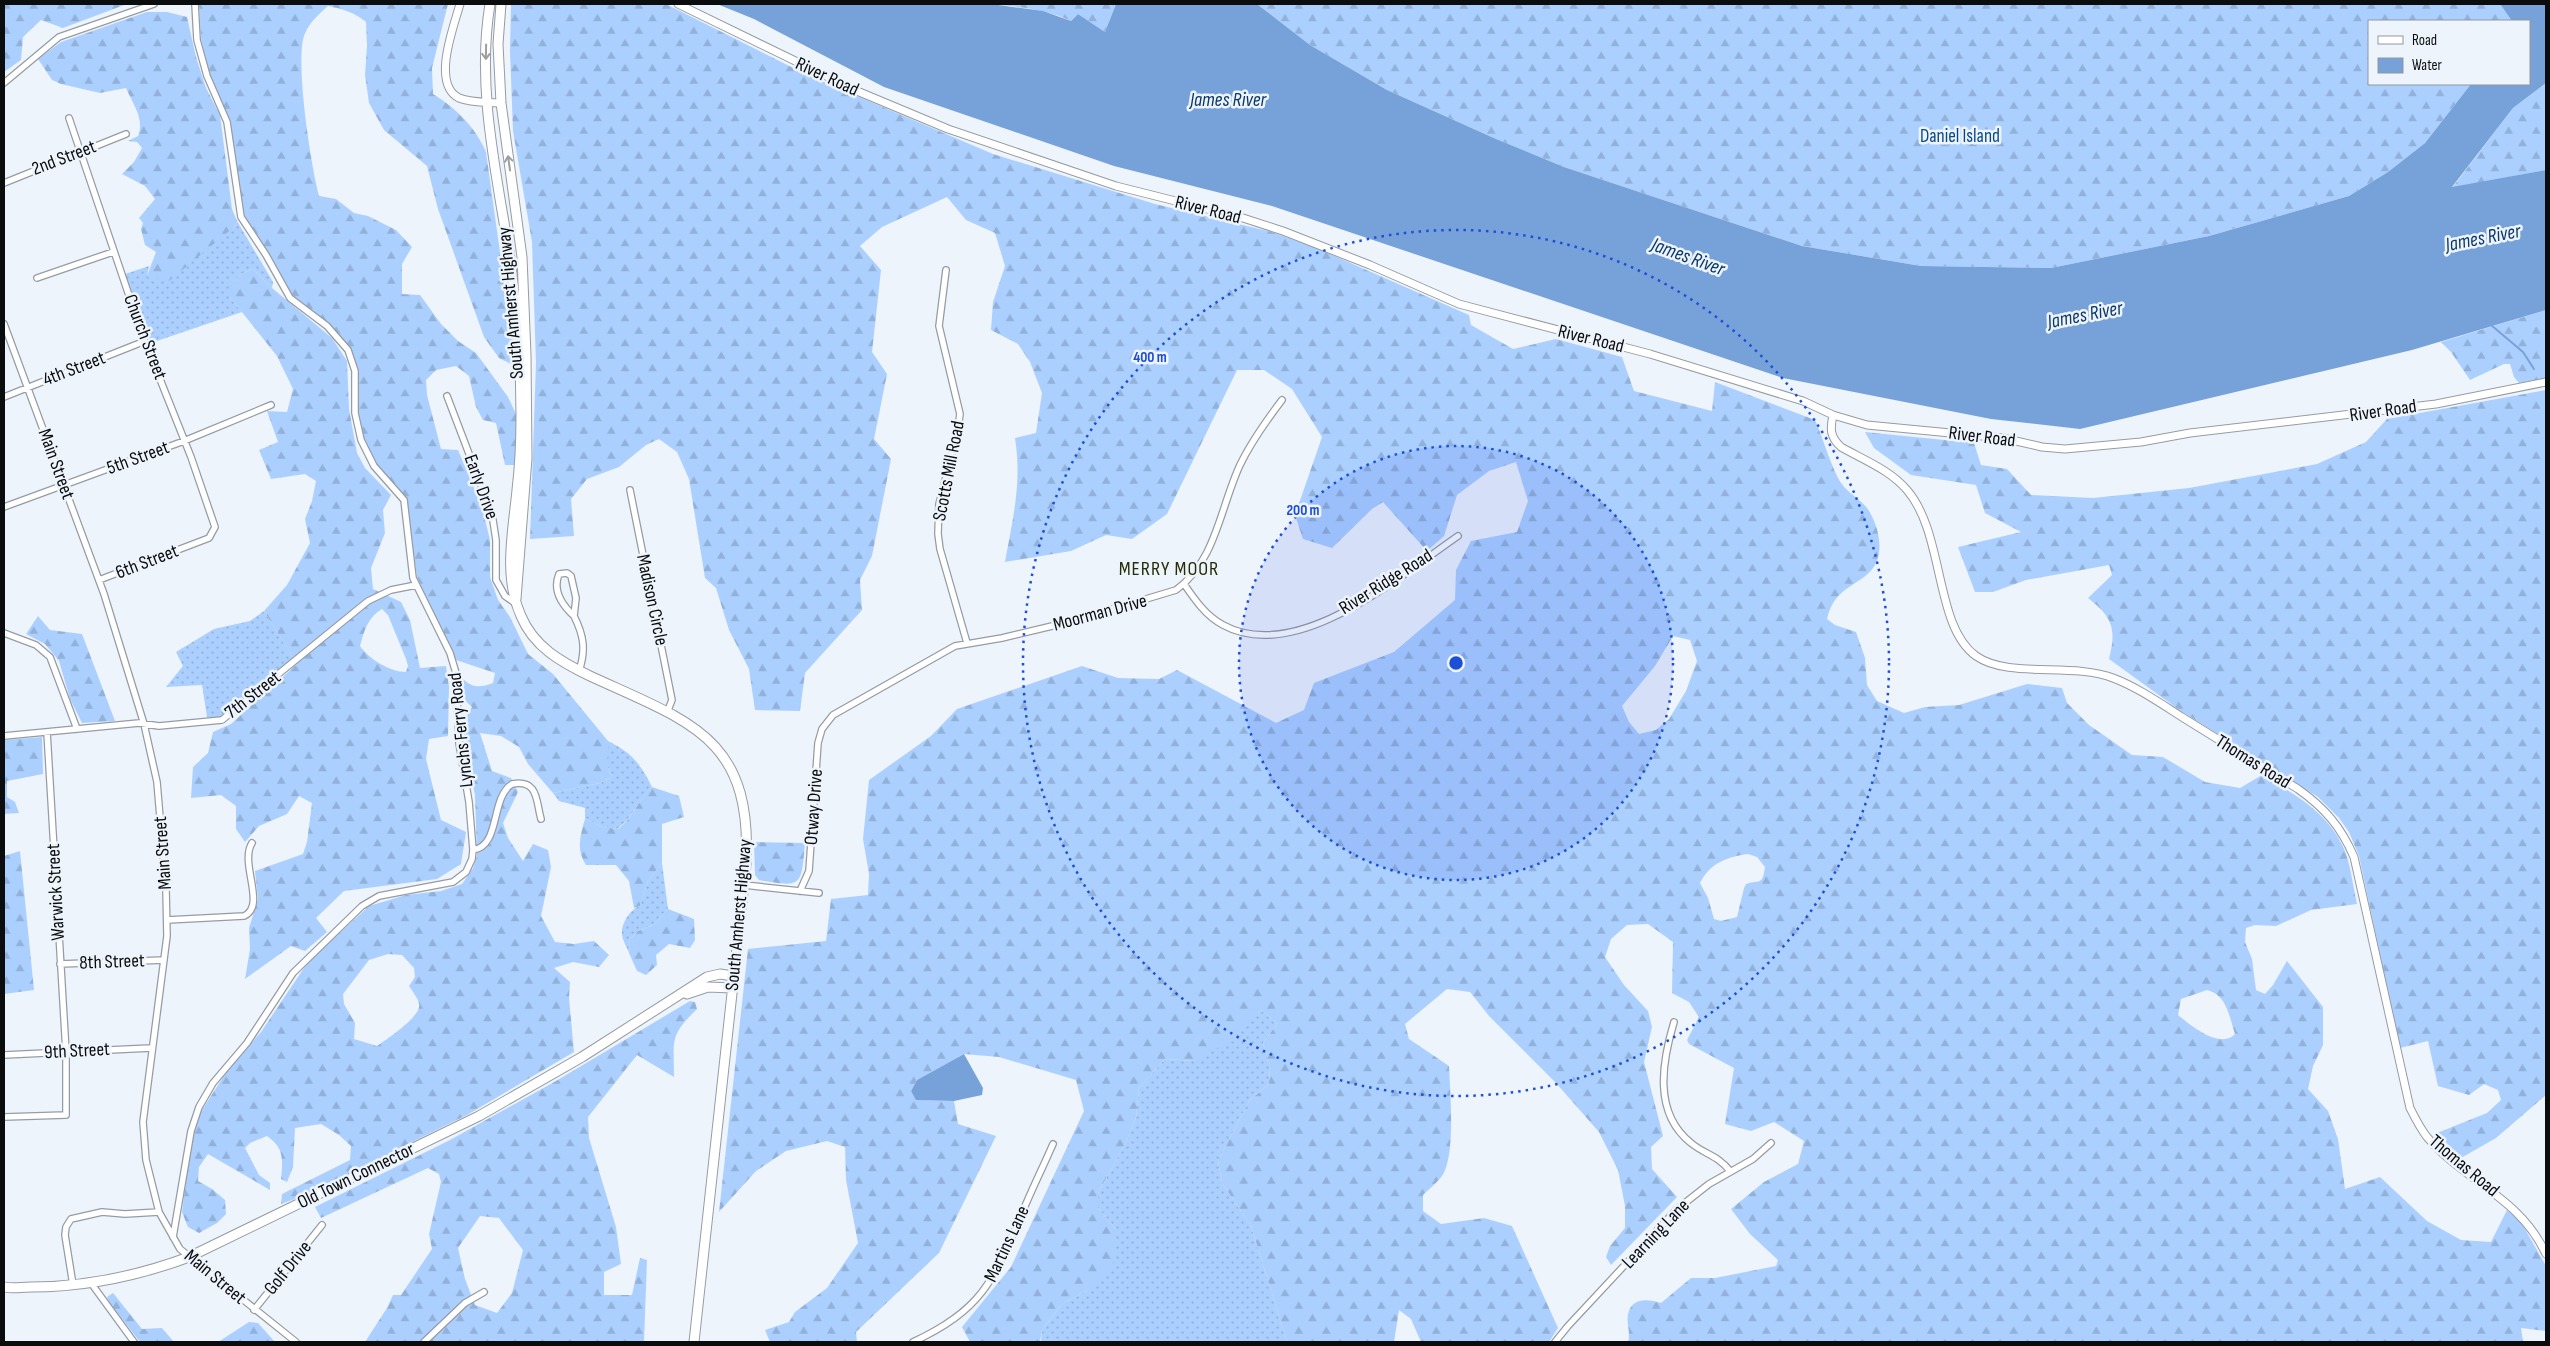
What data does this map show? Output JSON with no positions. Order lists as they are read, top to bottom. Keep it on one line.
{"streets":{"main road":["South Amherst Highway","Old Town Connector"],"street":["River Road","2nd Street","Church Street","4th Street","5th Street","Main Street","Scotts Mill Road","Early Drive","6th Street","River Ridge Road","Madison Circle","Moorman Drive","7th Street","Lynchs Ferry Road","Thomas Road","Otway Drive","Warwick Street","8th Street","9th Street","Learning Lane","Martins Lane","Golf Drive"]},"crossings":[["River Road","Thomas Road"],["2nd Street","Church Street"],["South Amherst Highway","Early Drive"],["South Amherst Highway","Madison Circle"],["South Amherst Highway","Old Town Connector"],["Church Street","4th Street"],["Church Street","5th Street"],["Church Street","6th Street"],["4th Street","Main Street"],["5th Street","Main Street"],["Main Street","6th Street"],["Main Street","7th Street"],["Main Street","Lynchs Ferry Road"],["Main Street","8th Street"],["Main Street","9th Street"],["Main Street","Old Town Connector"],["Main Street","Golf Drive"],["Scotts Mill Road","Moorman Drive"],["River Ridge Road","Moorman Drive"],["Moorman Drive","Otway Drive"],["7th Street","Lynchs Ferry Road"],["7th Street","Warwick Street"],["Warwick Street","8th Street"],["Warwick Street","9th Street"]],"districts":["MERRY MOOR"],"water":["James River"],"parks":["Daniel Island"],"legend":["Road","Water"],"rings":["400 m","200 m"]}
